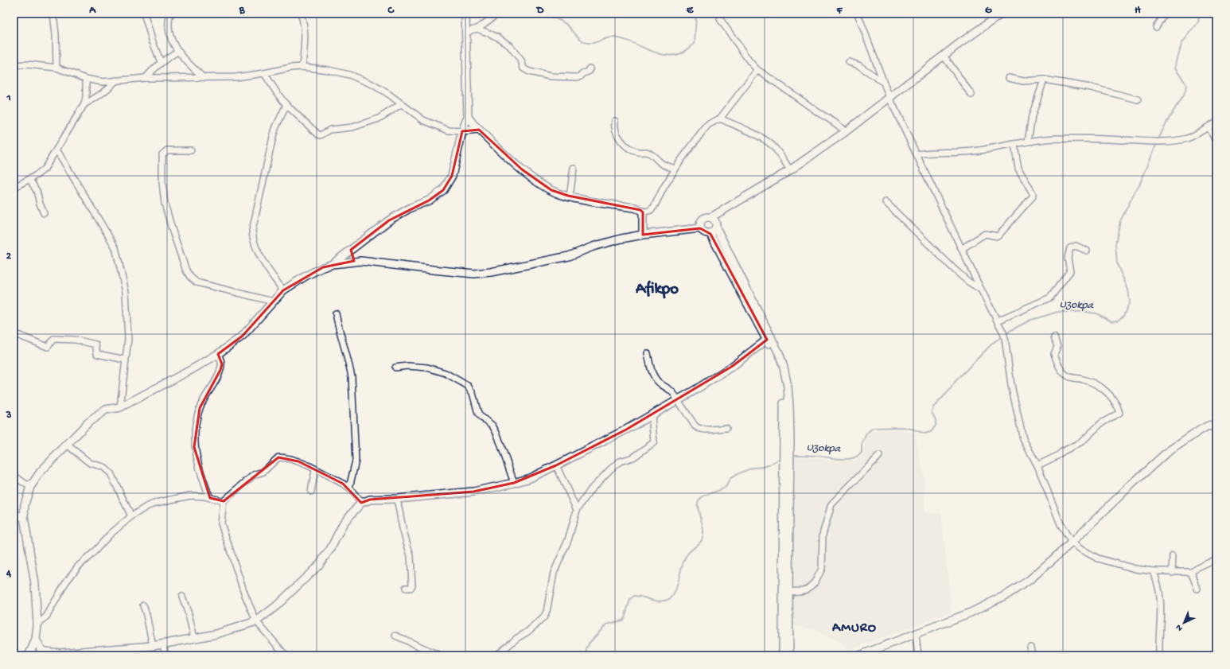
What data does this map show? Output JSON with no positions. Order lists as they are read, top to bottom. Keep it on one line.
{"districts":["Afikpo","AMURO"],"water":["Uzokpa"],"north":"bottom left","grid":{"columns":["A","B","C","D","E","F","G","H"],"rows":["1","2","3","4"]}}
